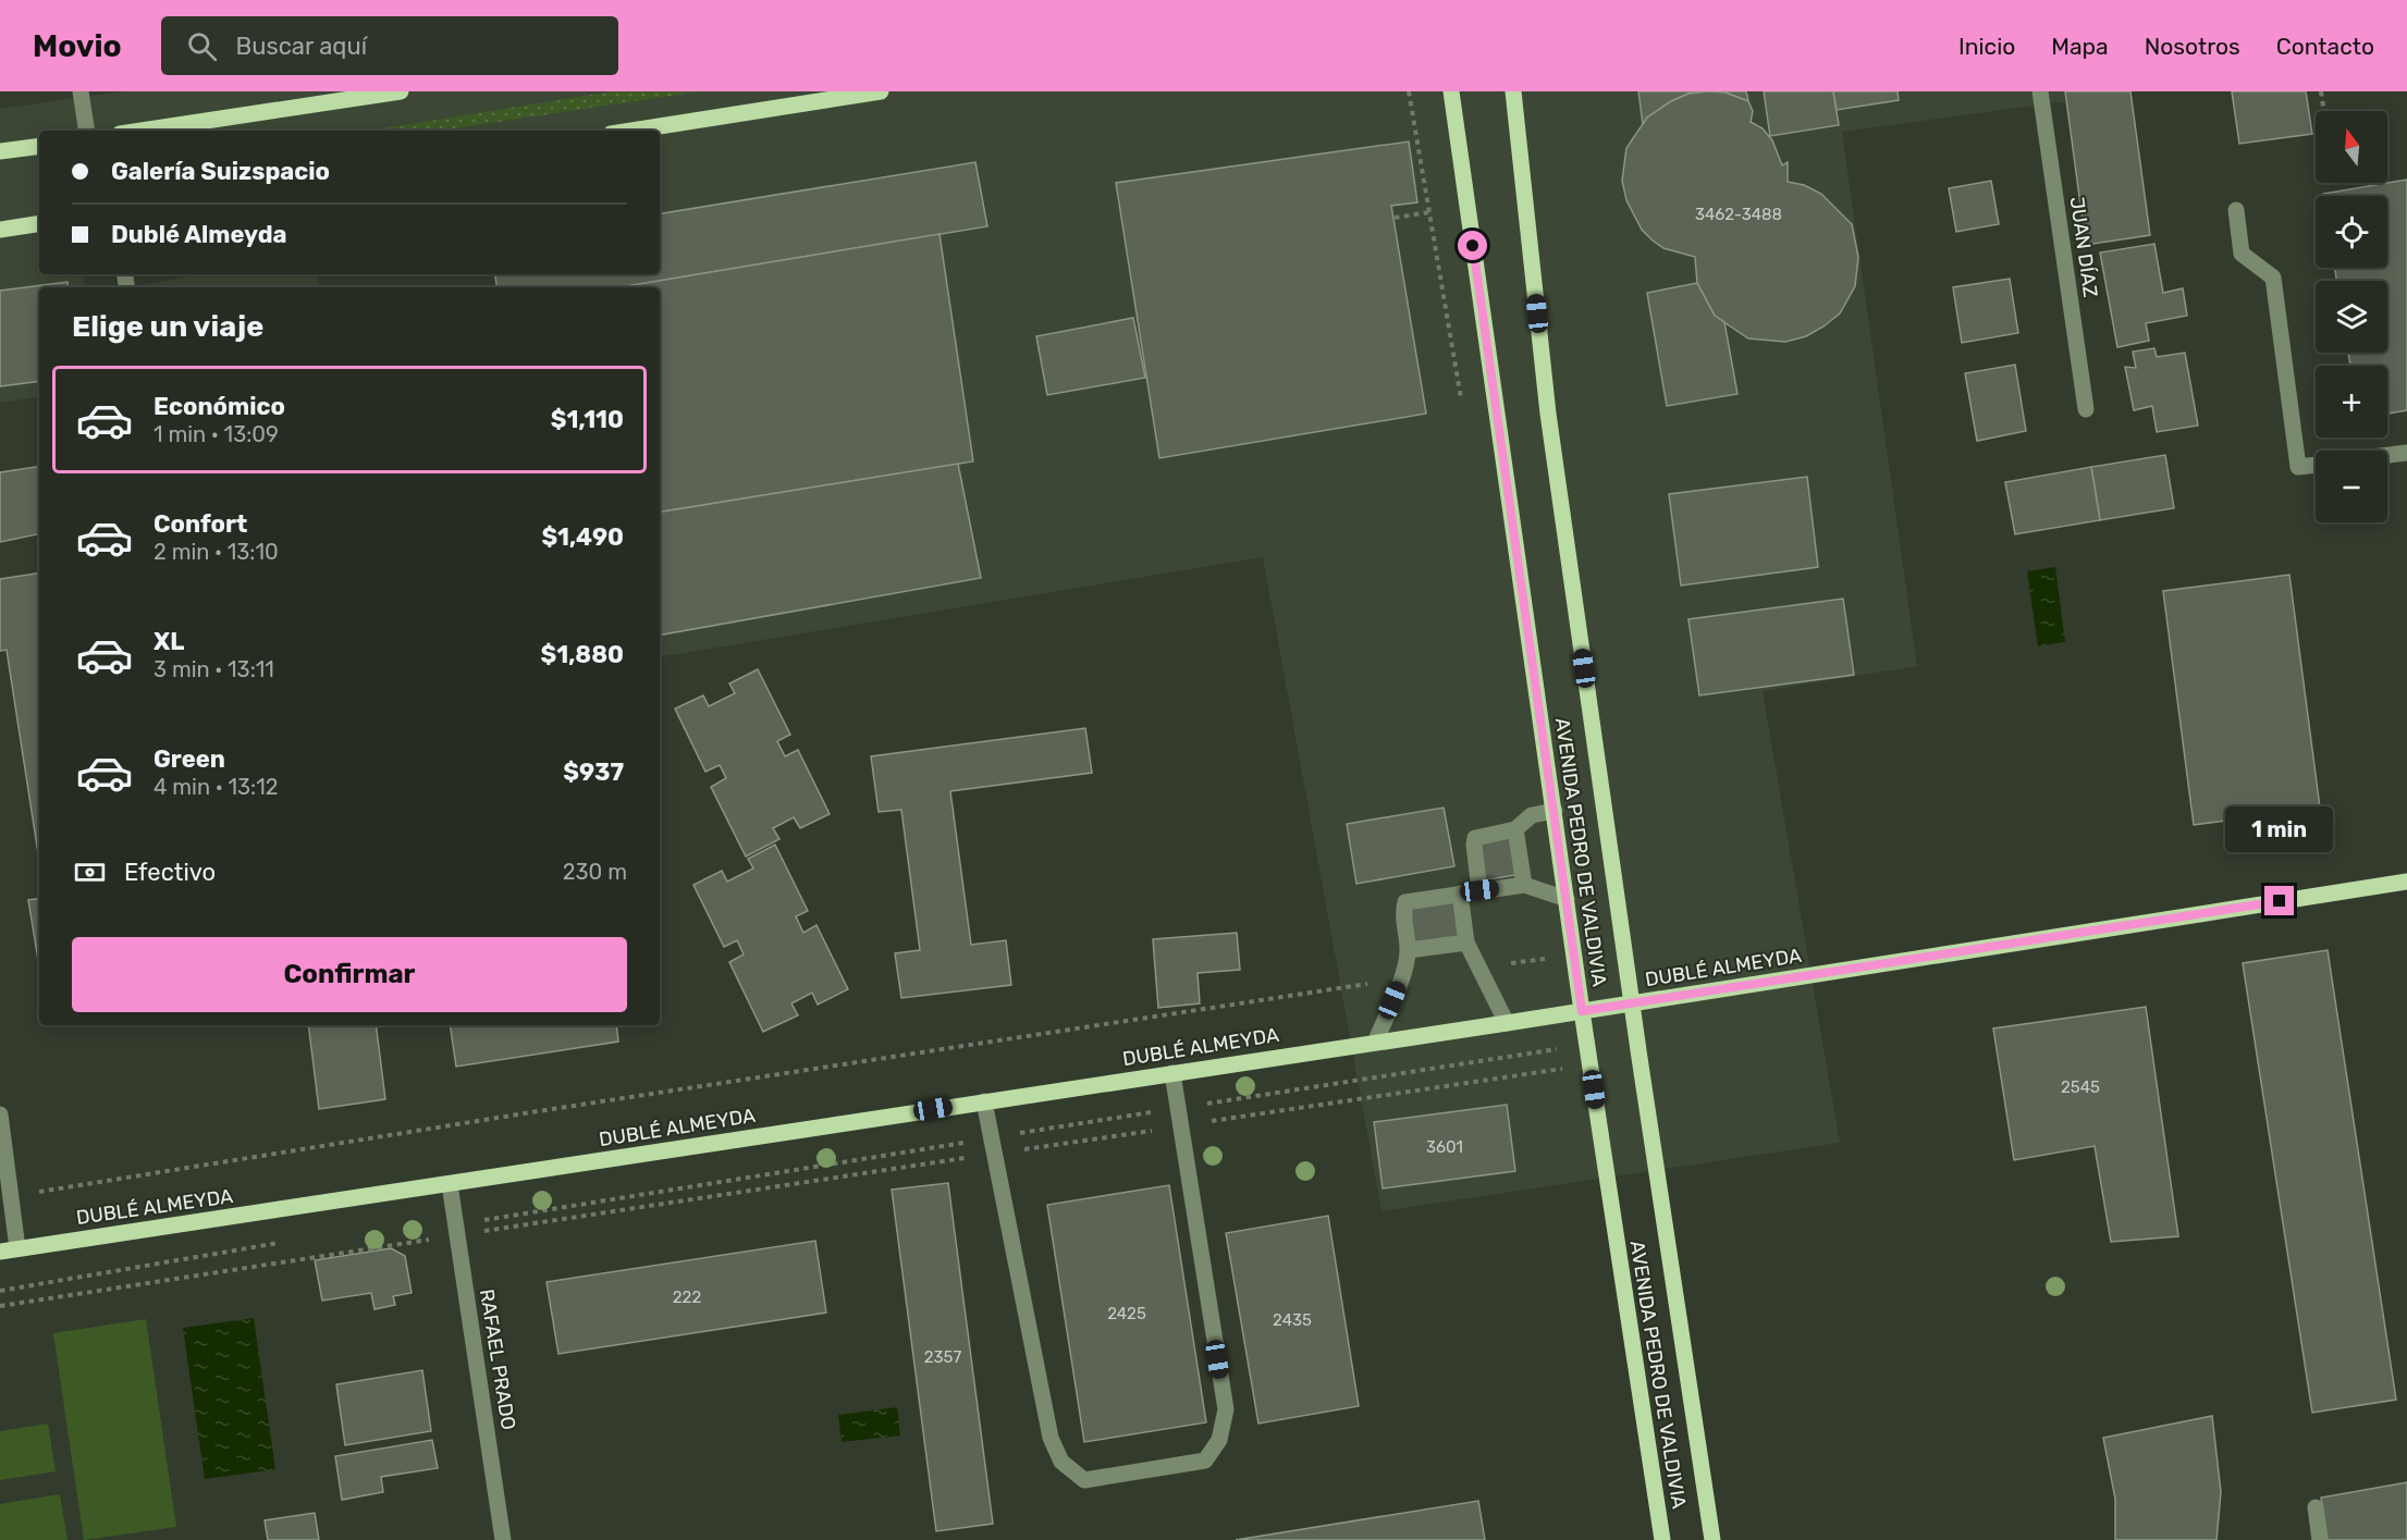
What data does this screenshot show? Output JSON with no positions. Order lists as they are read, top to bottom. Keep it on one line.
{"streets":{"main road":["AVENIDA PEDRO DE VALDIVIA","DUBLÉ ALMEYDA"],"street":["JUAN DÍAZ","RAFAEL PRADO"]},"crossings":[["AVENIDA PEDRO DE VALDIVIA","DUBLÉ ALMEYDA"],["DUBLÉ ALMEYDA","RAFAEL PRADO"]],"house_numbers":["3462-3488","2545","3601","222","2425","2435","2357"],"north":"top","page":{"header":"Movio","search":"Buscar aquí","nav":["Inicio","Mapa","Nosotros","Contacto"],"map_buttons":["+","−"],"banner":["Galería Suizspacio","Dublé Almeyda"],"heading":"Elige un viaje","list":[{"name":"Económico","note":"1 min · 13:09","value":"$1,110"},{"name":"Confort","note":"2 min · 13:10","value":"$1,490"},{"name":"XL","note":"3 min · 13:11","value":"$1,880"},{"name":"Green","note":"4 min · 13:12","value":"$937"}],"bubble":"1 min","pay":["Efectivo","230 m"],"buttons":"Confirmar"}}
